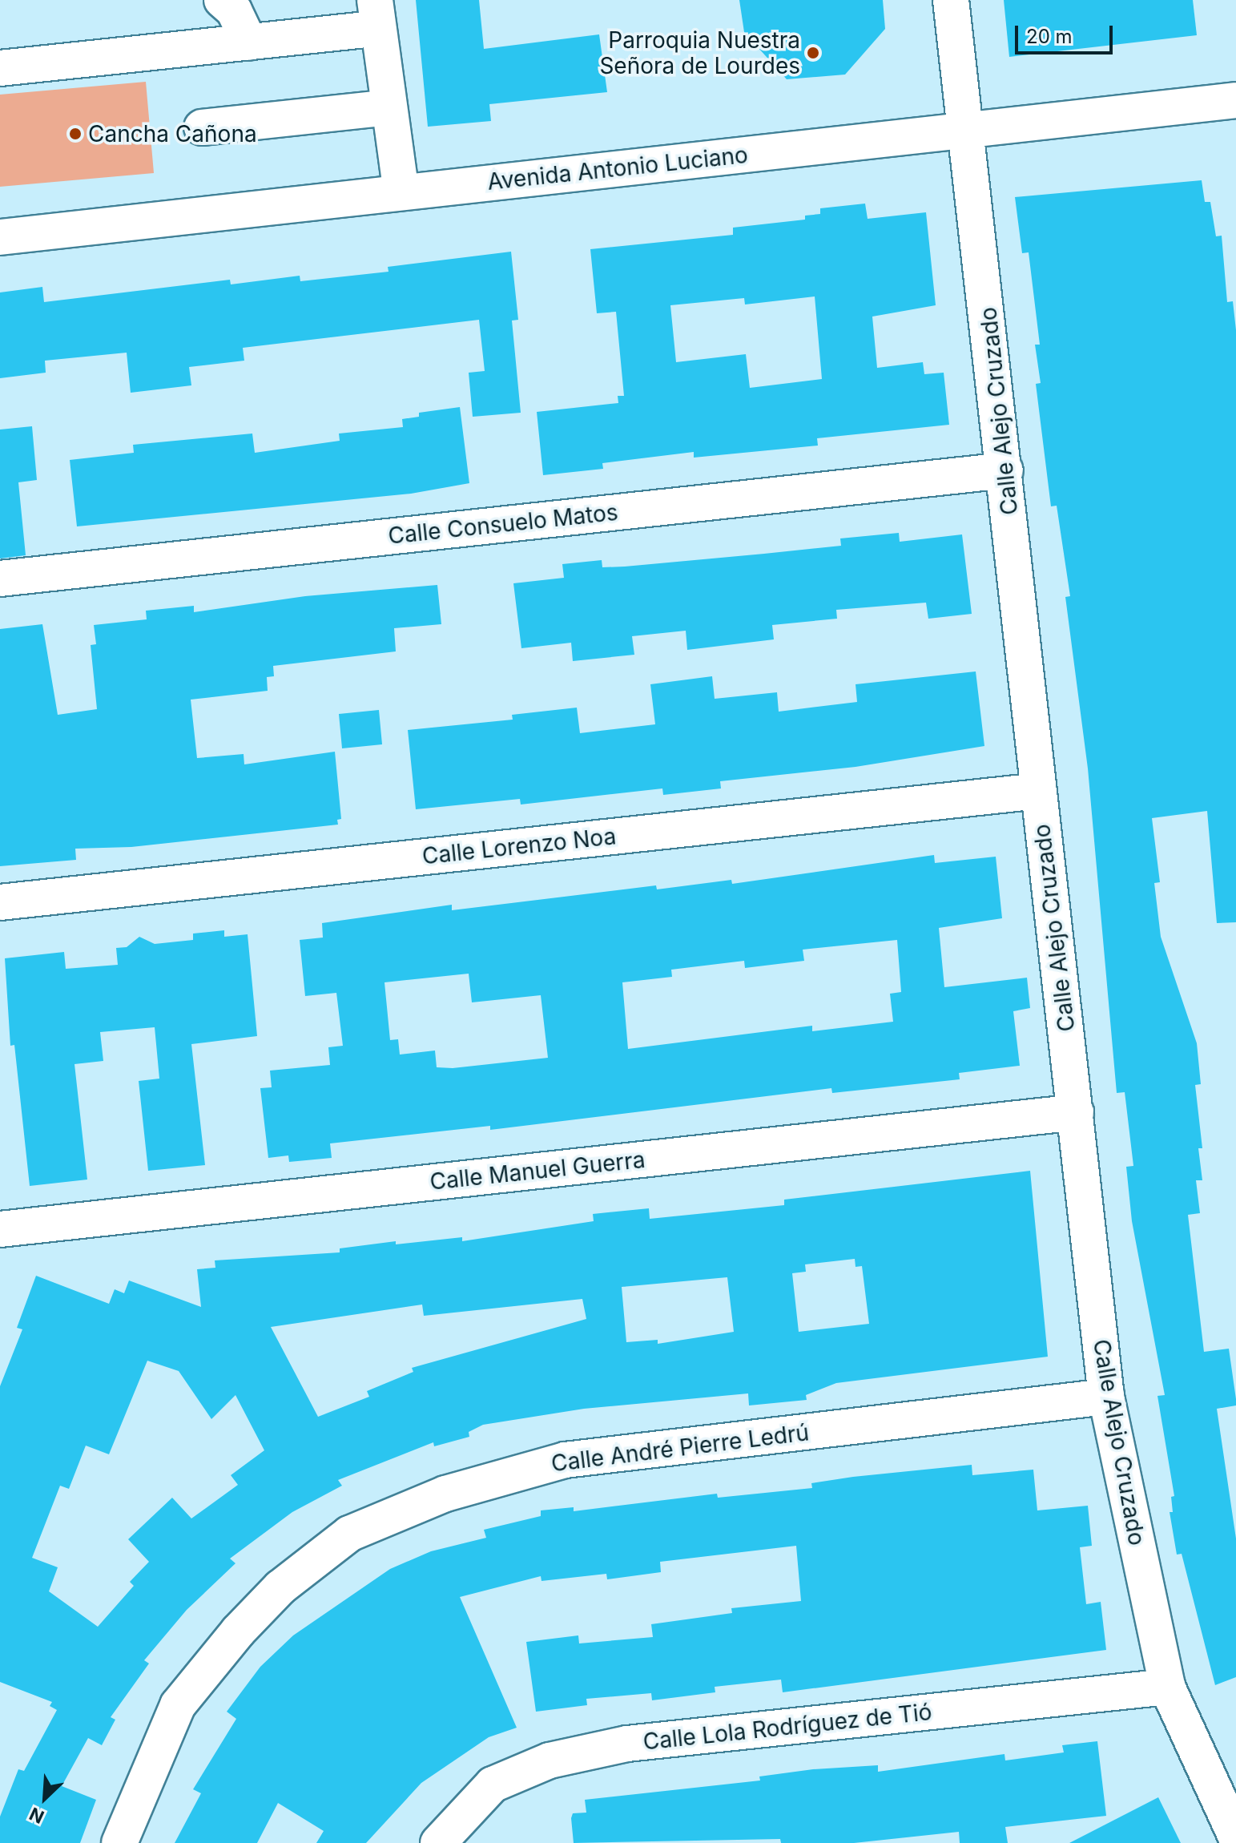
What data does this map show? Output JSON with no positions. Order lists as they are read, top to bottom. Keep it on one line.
{"streets":{"street":["Avenida Antonio Luciano","Calle Alejo Cruzado","Calle Consuelo Matos","Calle Lorenzo Noa","Calle Manuel Guerra","Calle André Pierre Ledrú","Calle Lola Rodríguez de Tió"]},"crossings":[["Avenida Antonio Luciano","Calle Alejo Cruzado"],["Calle Alejo Cruzado","Calle Consuelo Matos"],["Calle Alejo Cruzado","Calle Lorenzo Noa"],["Calle Alejo Cruzado","Calle Manuel Guerra"],["Calle Alejo Cruzado","Calle André Pierre Ledrú"],["Calle Alejo Cruzado","Calle Lola Rodríguez de Tió"]],"places":["Parroquia Nuestra Señora de Lourdes","Cancha Cañona"],"scale_bar":"20 m","north":"bottom left"}
